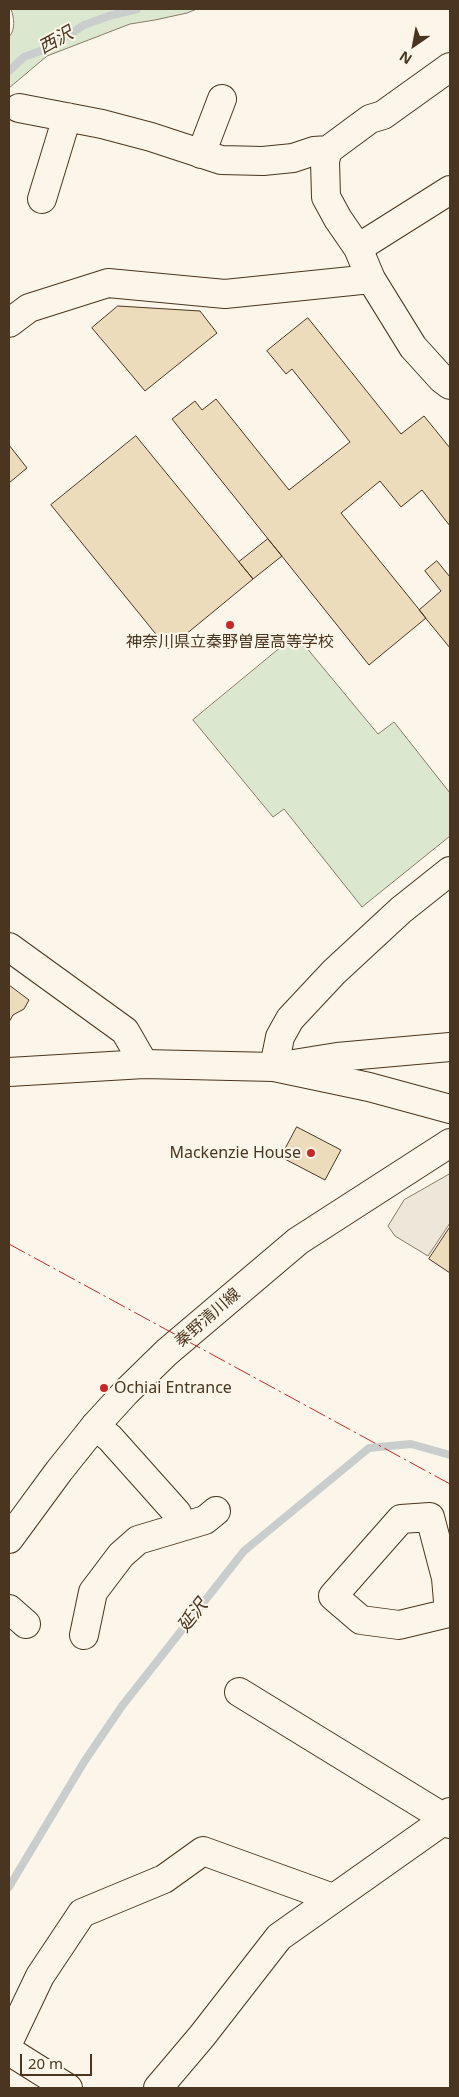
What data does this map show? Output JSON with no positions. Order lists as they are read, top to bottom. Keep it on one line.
{"streets":{"main road":["秦野清川線"]},"water":["西沢","延沢"],"places":["神奈川県立秦野曽屋高等学校","Mackenzie House","Ochiai Entrance"],"scale_bar":"20 m","north":"bottom left"}
